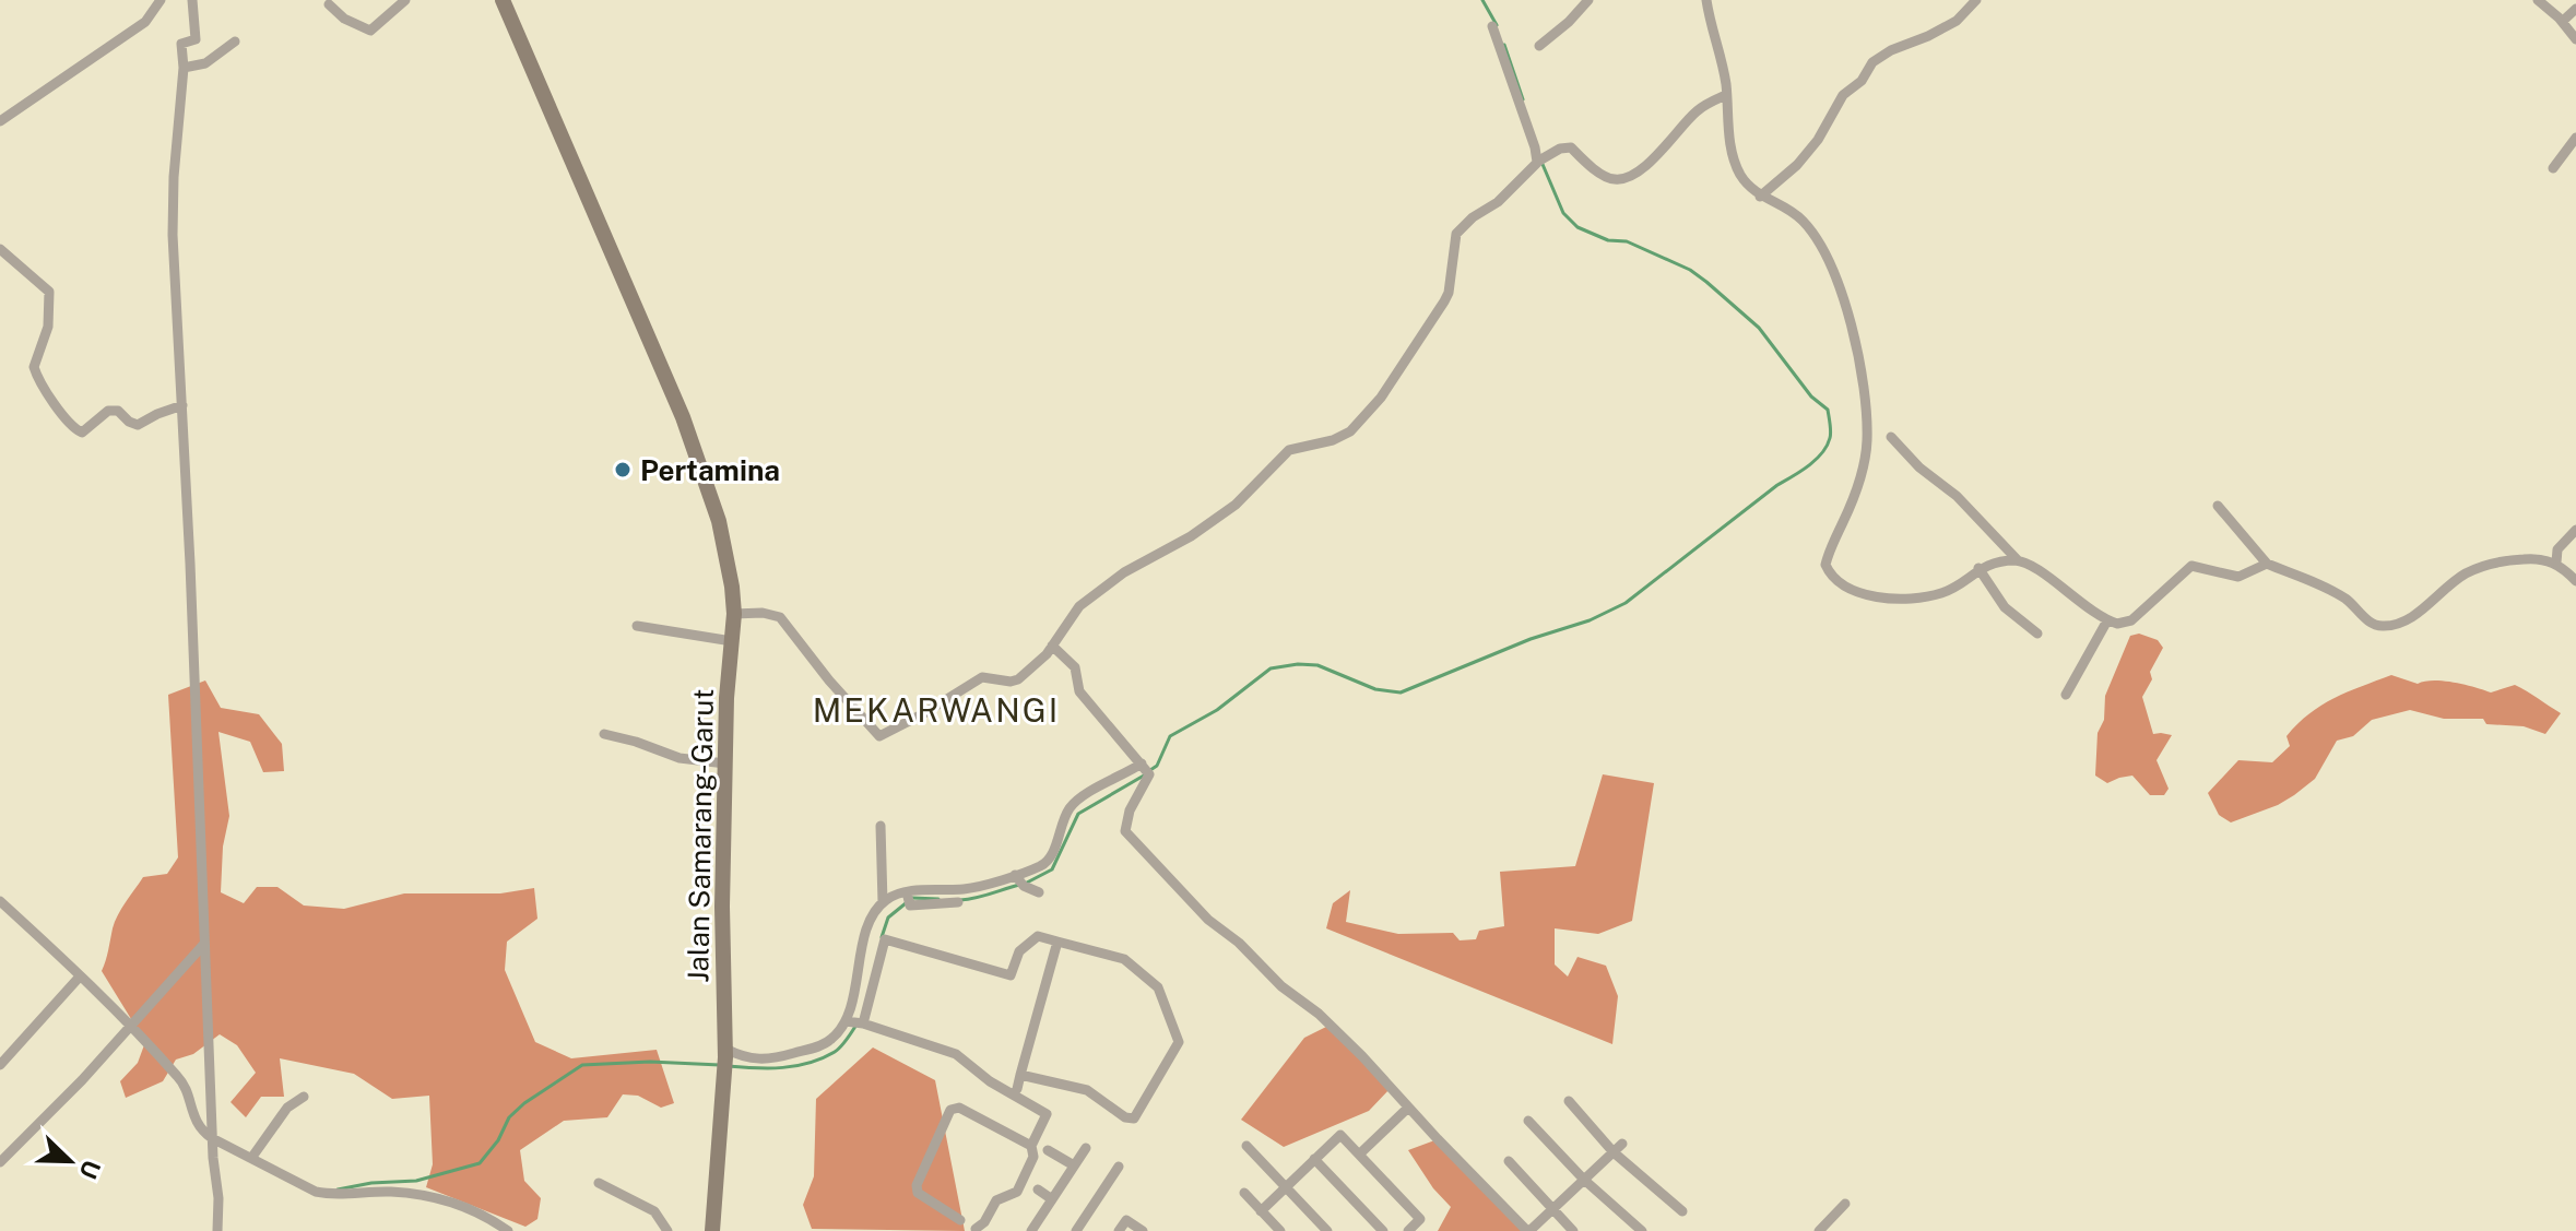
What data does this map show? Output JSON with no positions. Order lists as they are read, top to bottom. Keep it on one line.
{"streets":{"main road":["Jalan Samarang-Garut"]},"districts":["MEKARWANGI"],"places":["Pertamina"],"north":"bottom right"}
